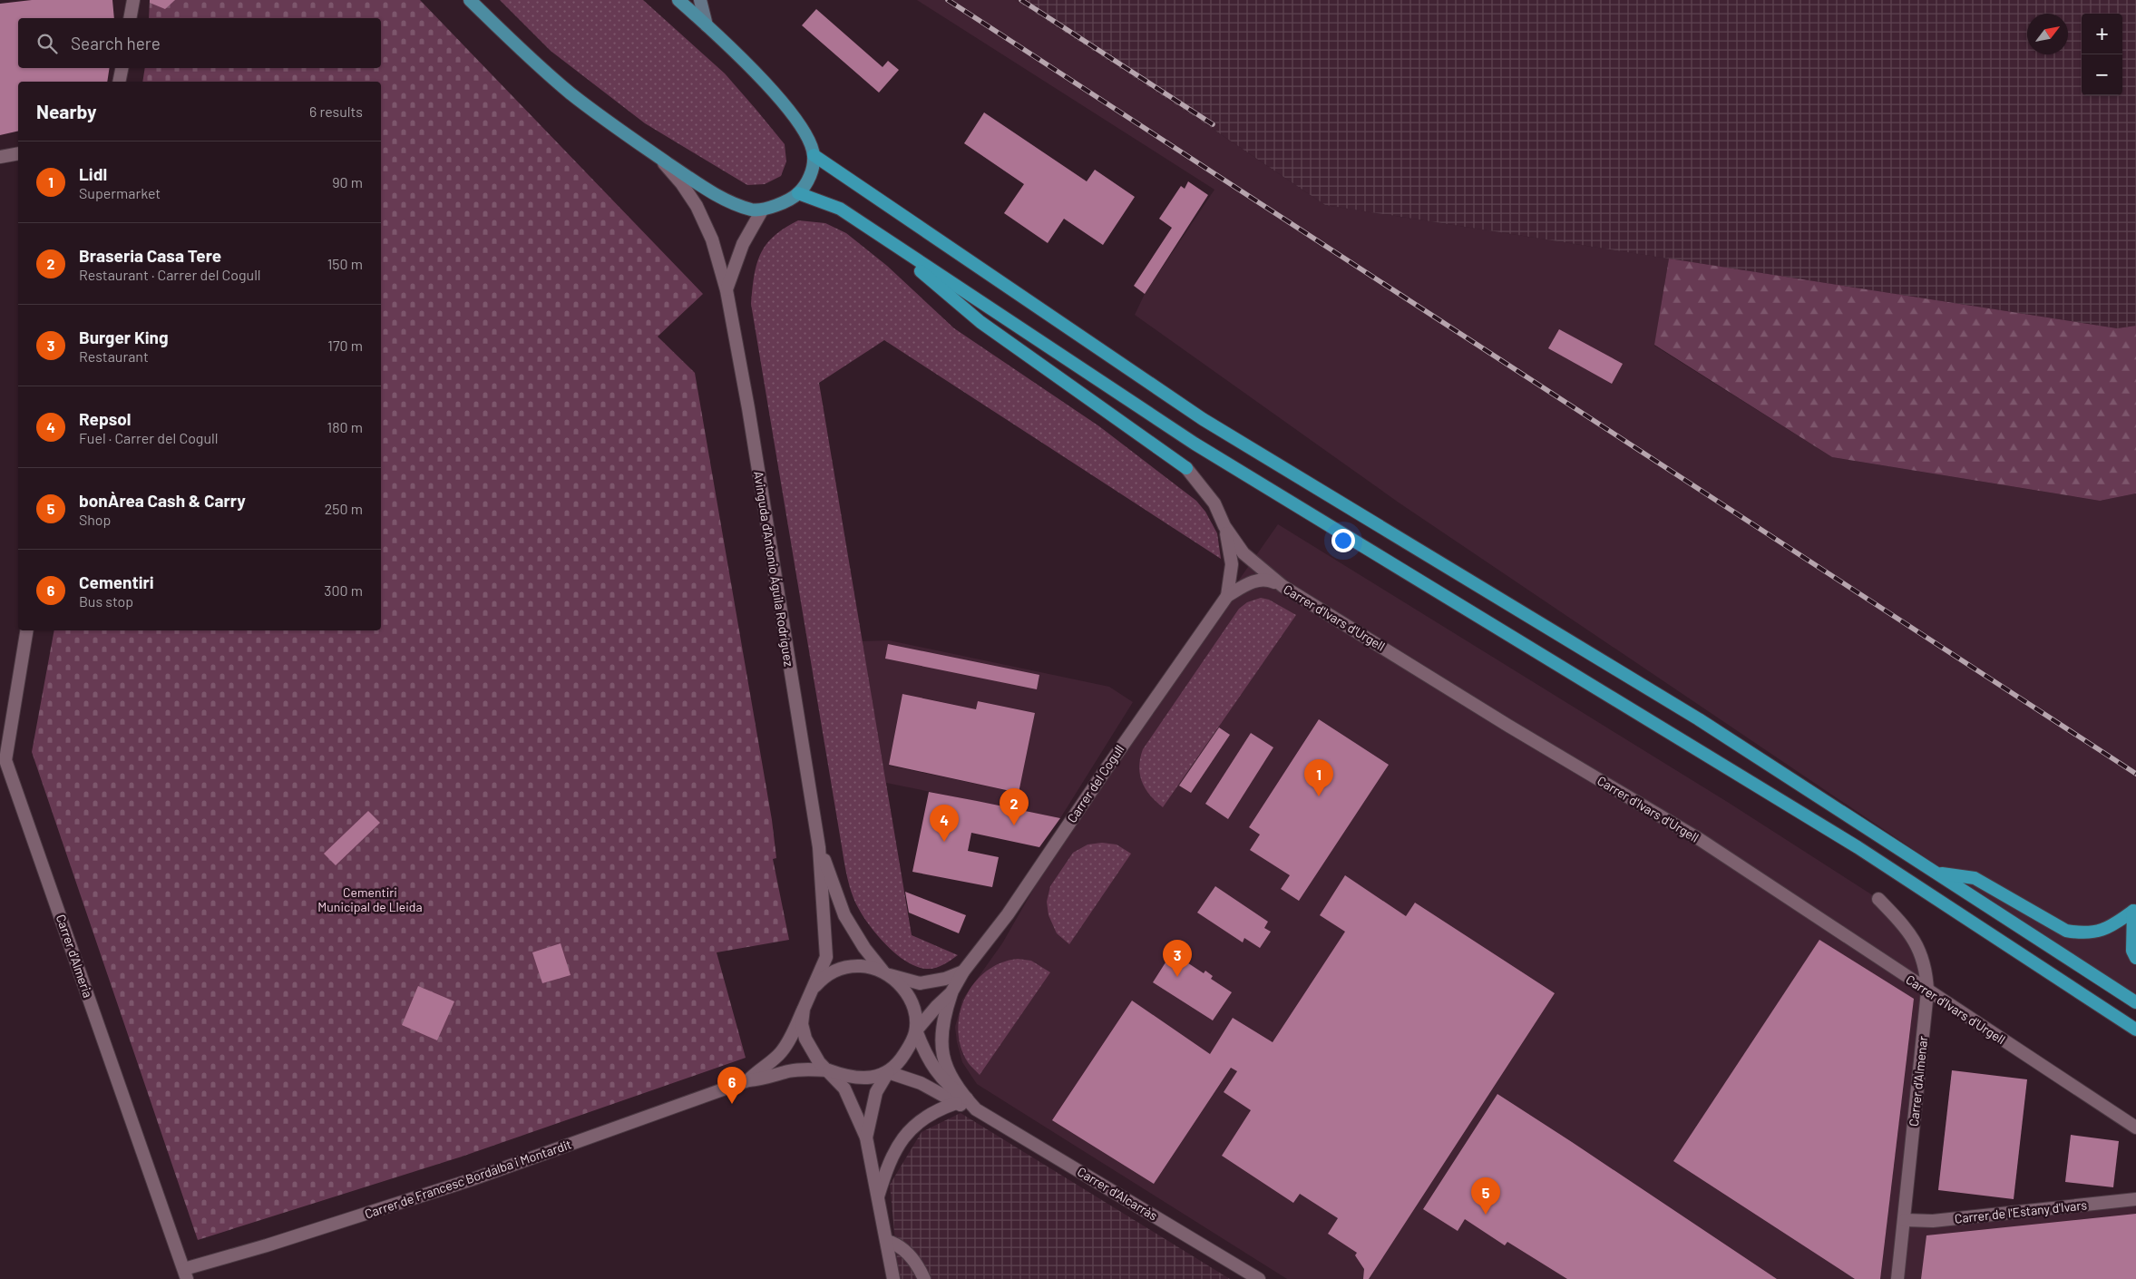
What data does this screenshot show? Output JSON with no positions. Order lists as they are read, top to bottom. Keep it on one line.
{"streets":{"street":["Avinguda d'Antonio Águila Rodríguez","Carrer d'Ivars d'Urgell","Carrer del Cogull","Carrer d'Almeria","Carrer d'Almenar","Carrer de Francesc Bordalba i Montardit","Carrer d'Alcarràs","Carrer de l'Estany d'Ivars"]},"crossings":[["Avinguda d'Antonio Águila Rodríguez","Carrer del Cogull"],["Avinguda d'Antonio Águila Rodríguez","Carrer de Francesc Bordalba i Montardit"],["Avinguda d'Antonio Águila Rodríguez","Carrer d'Alcarràs"],["Carrer d'Ivars d'Urgell","Carrer d'Almenar"],["Carrer del Cogull","Carrer de Francesc Bordalba i Montardit"],["Carrer del Cogull","Carrer d'Alcarràs"],["Carrer d'Almeria","Carrer de Francesc Bordalba i Montardit"],["Carrer d'Almenar","Carrer de l'Estany d'Ivars"],["Carrer de Francesc Bordalba i Montardit","Carrer d'Alcarràs"]],"parks":["Cementiri Municipal de Lleida"],"north":"top right","page":{"map_buttons":["+","−"],"search":"Search here","heading":["Nearby","6 results"],"list":[{"mark":"1","name":"Lidl","note":"Supermarket","value":"90 m"},{"mark":"2","name":"Braseria Casa Tere","note":"Restaurant · Carrer del Cogull","value":"150 m"},{"mark":"3","name":"Burger King","note":"Restaurant","value":"170 m"},{"mark":"4","name":"Repsol","note":"Fuel · Carrer del Cogull","value":"180 m"},{"mark":"5","name":"bonÀrea Cash & Carry","note":"Shop","value":"250 m"},{"mark":"6","name":"Cementiri","note":"Bus stop","value":"300 m"}],"pins":["1","2","4","3","6","5"]}}
